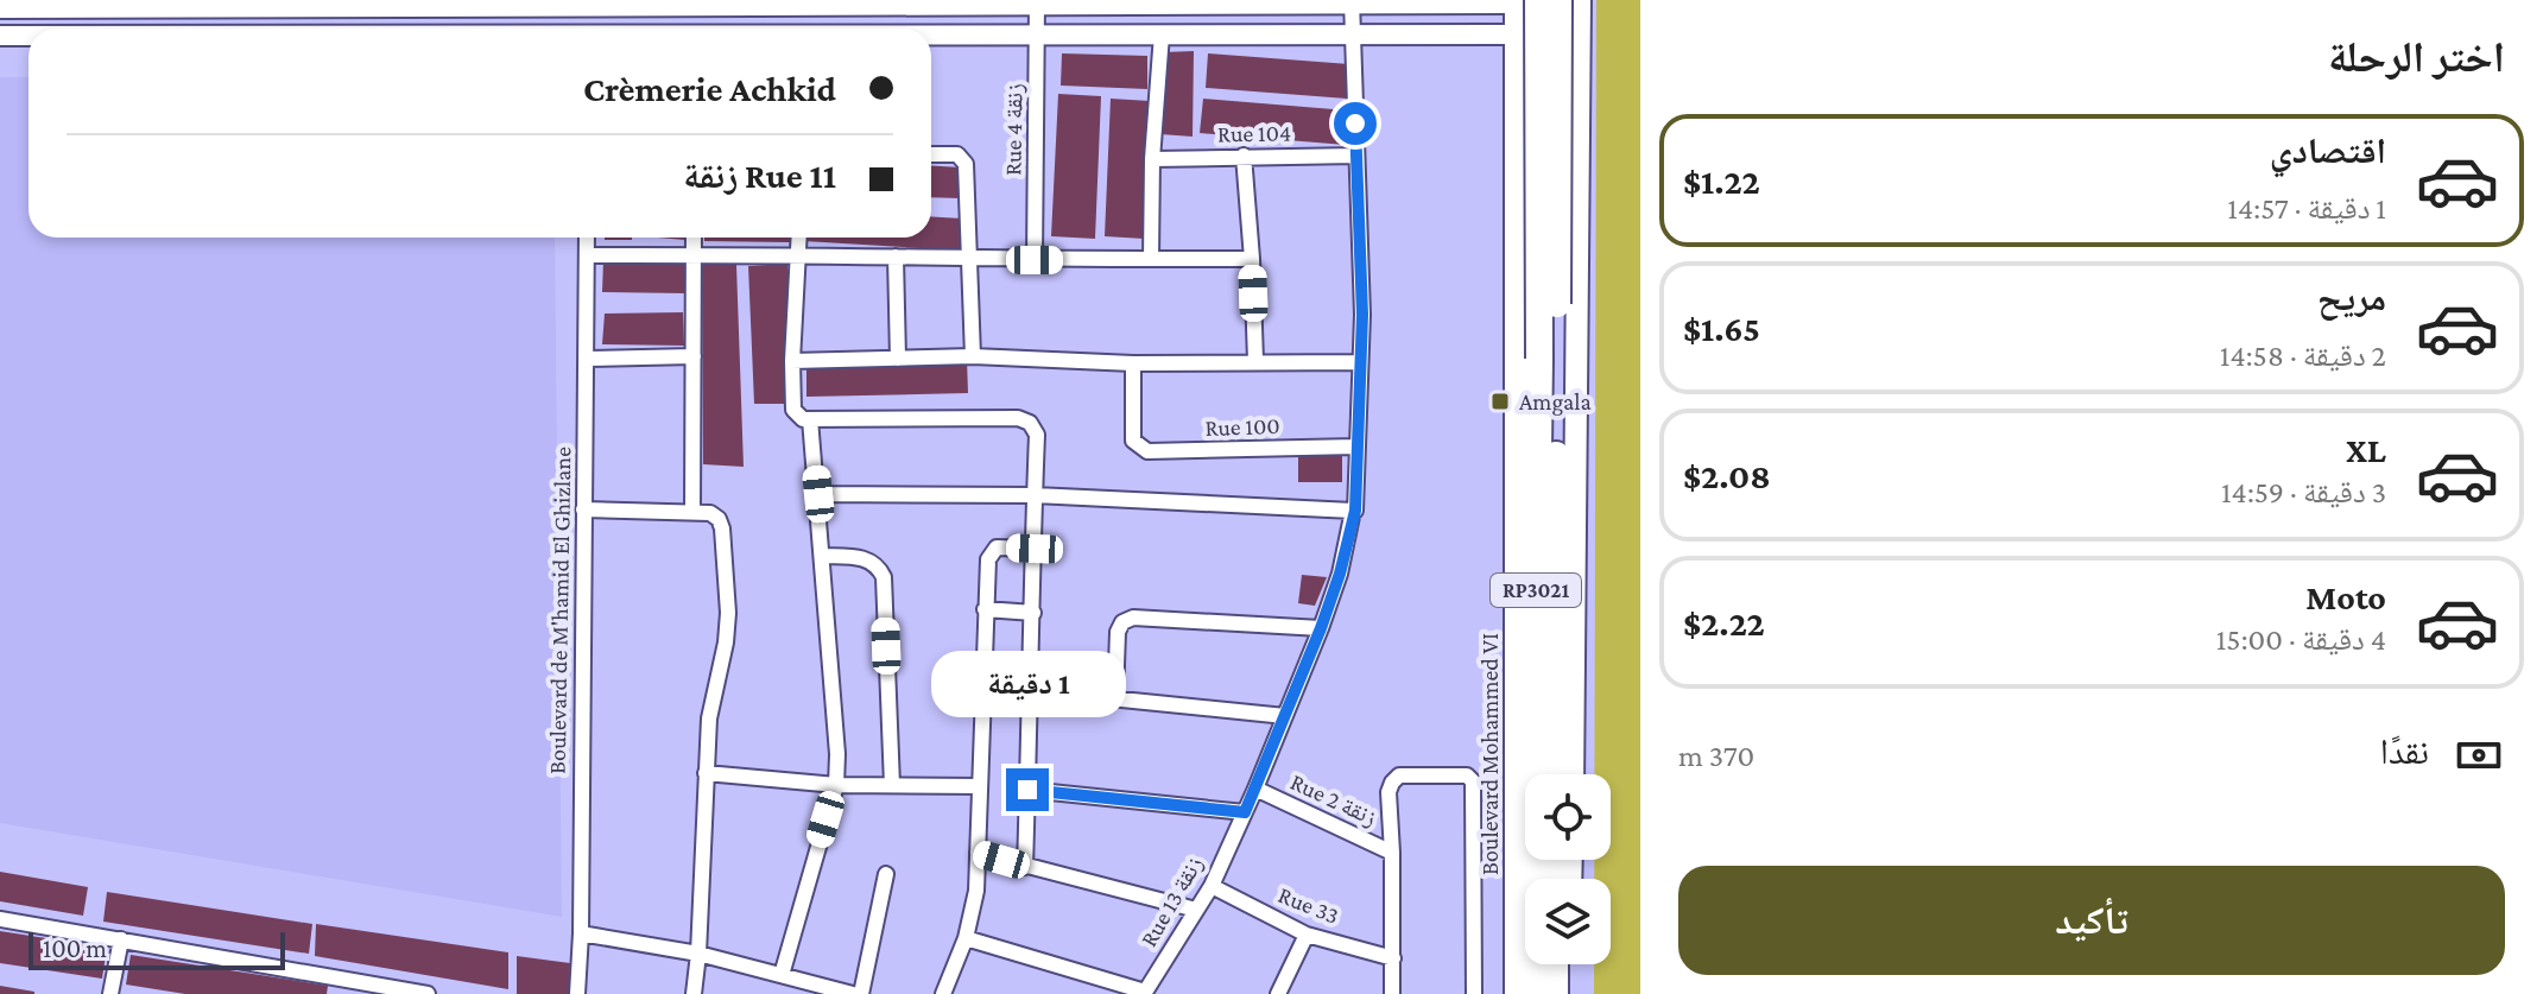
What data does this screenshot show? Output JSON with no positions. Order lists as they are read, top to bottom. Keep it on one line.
{"streets":{"highway":["RP3021"],"main road":["Boulevard Mohammed VI"],"street":["Rue 4 زنقة","Rue 104","Rue 100","Boulevard de M'hamid El Ghizlane","Rue 2 زنقة","Rue 13 زنقة","Rue 33"]},"crossings":[["Rue 104","Rue 13 زنقة"],["Rue 100","Rue 13 زنقة"],["RP3021","Boulevard Mohammed VI"],["Rue 2 زنقة","Rue 13 زنقة"],["Rue 13 زنقة","Rue 33"]],"places":{"transit":["Amgala"]},"scale_bar":"100 m","page":{"heading":"اختر الرحلة","banner":["Crèmerie Achkid","Rue 11 زنقة"],"list":[{"name":"اقتصادي","note":"1 دقيقة · 14:57","value":"$1.22"},{"name":"مريح","note":"2 دقيقة · 14:58","value":"$1.65"},{"name":"XL","note":"3 دقيقة · 14:59","value":"$2.08"},{"name":"Moto","note":"4 دقيقة · 15:00","value":"$2.22"}],"bubble":"1 دقيقة","pay":["نقدًا","370 m"],"buttons":"تأكيد","scale":"100 m"}}
